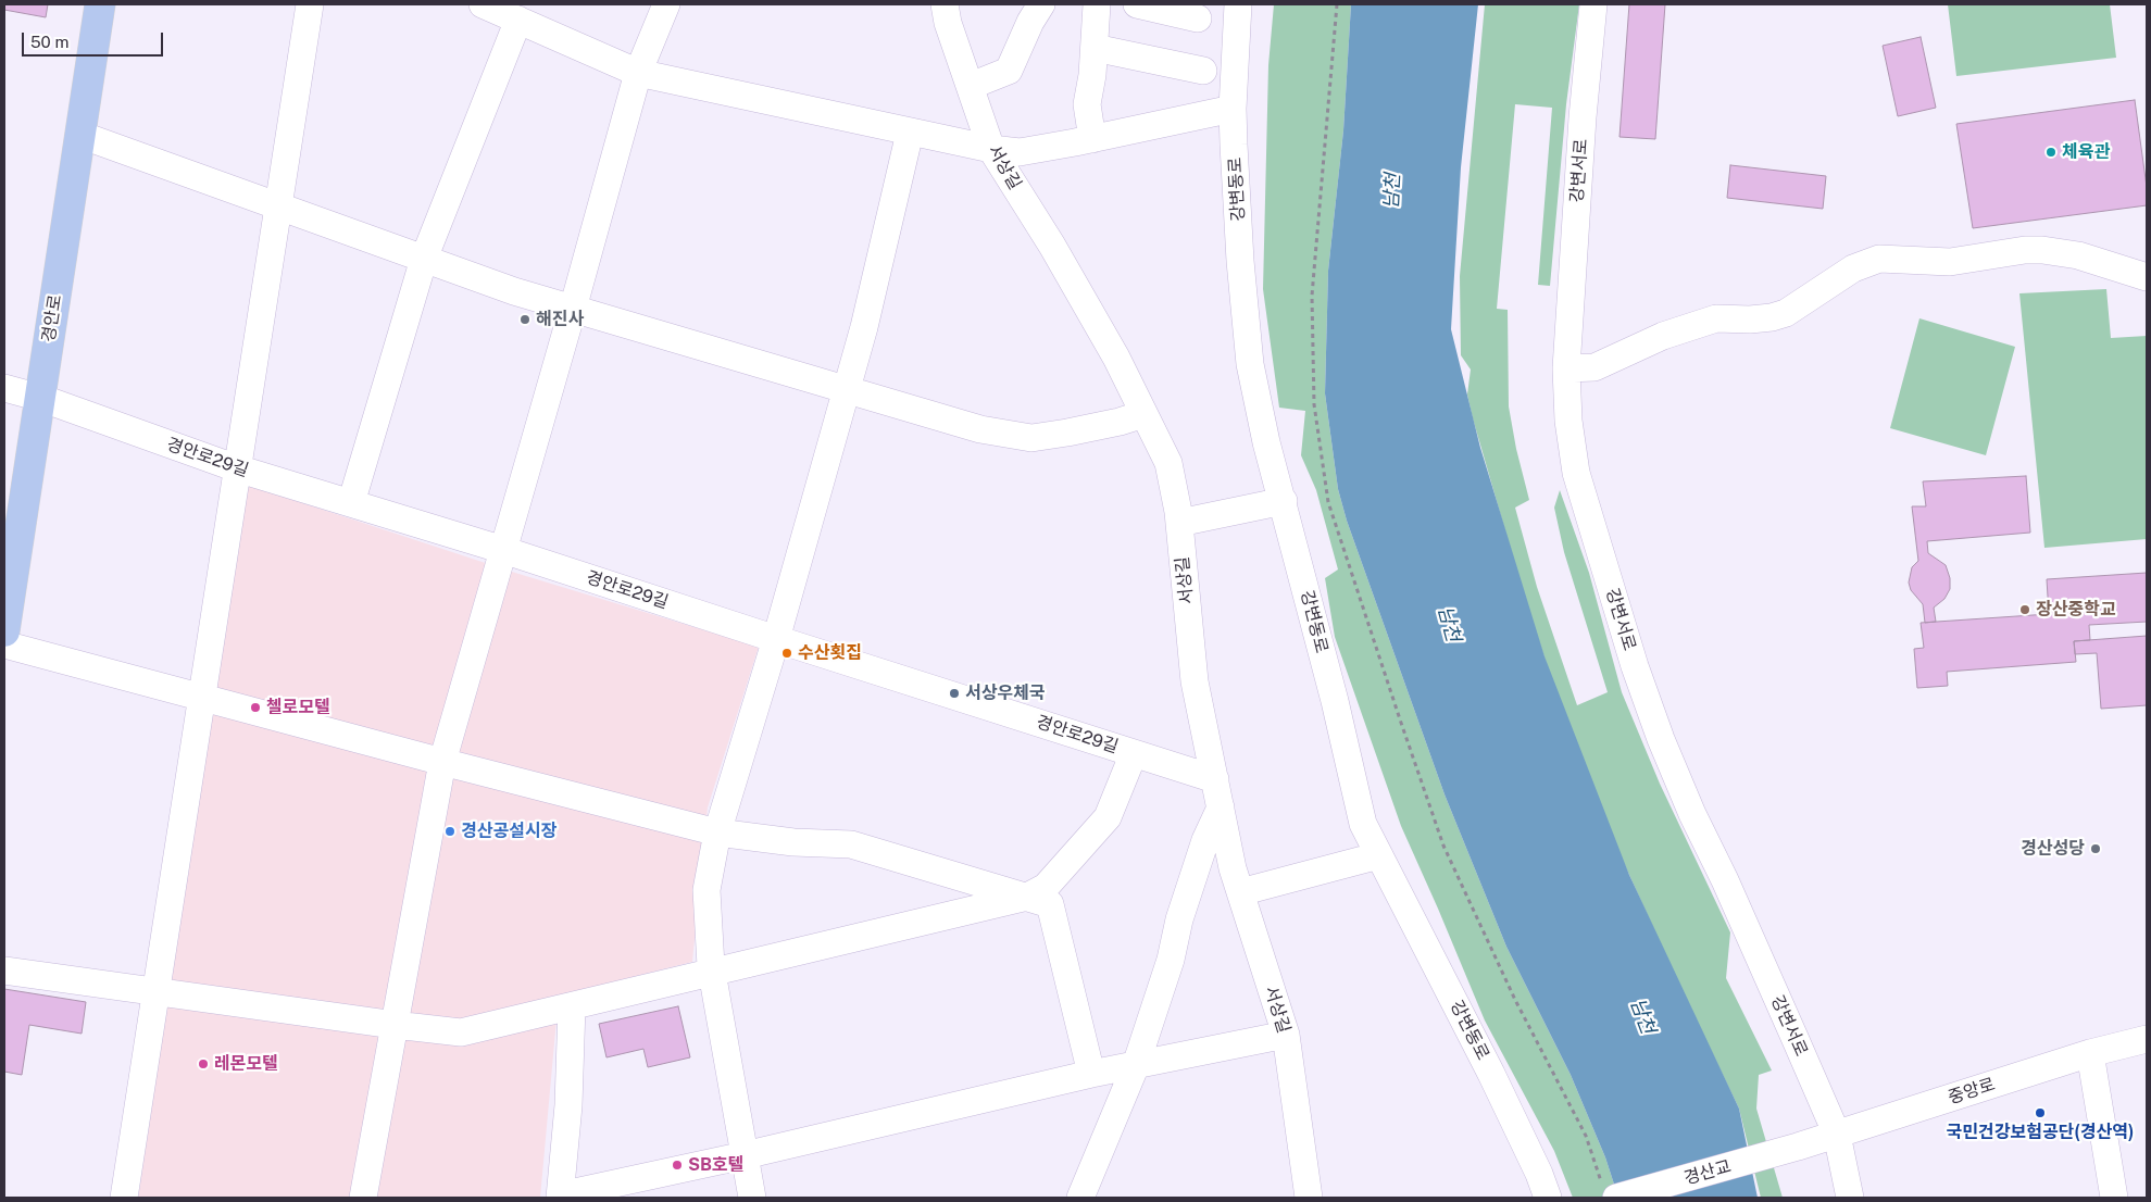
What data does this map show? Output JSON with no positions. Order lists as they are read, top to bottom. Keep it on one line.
{"streets":{"main road":["경안로"],"street":["서상길","강변서로","강변동로","경안로29길","중앙로","경산교"]},"crossings":[["서상길","경안로29길"],["강변서로","중앙로"],["경안로","경안로29길"],["중앙로","경산교"]],"water":["남천"],"places":["체육관","해진사","장산중학교","수산횟집","서상우체국","첼로모텔","경산공설시장","경산성당","레몬모텔","국민건강보험공단(경산역)","SB호텔"],"scale_bar":"50 m"}
